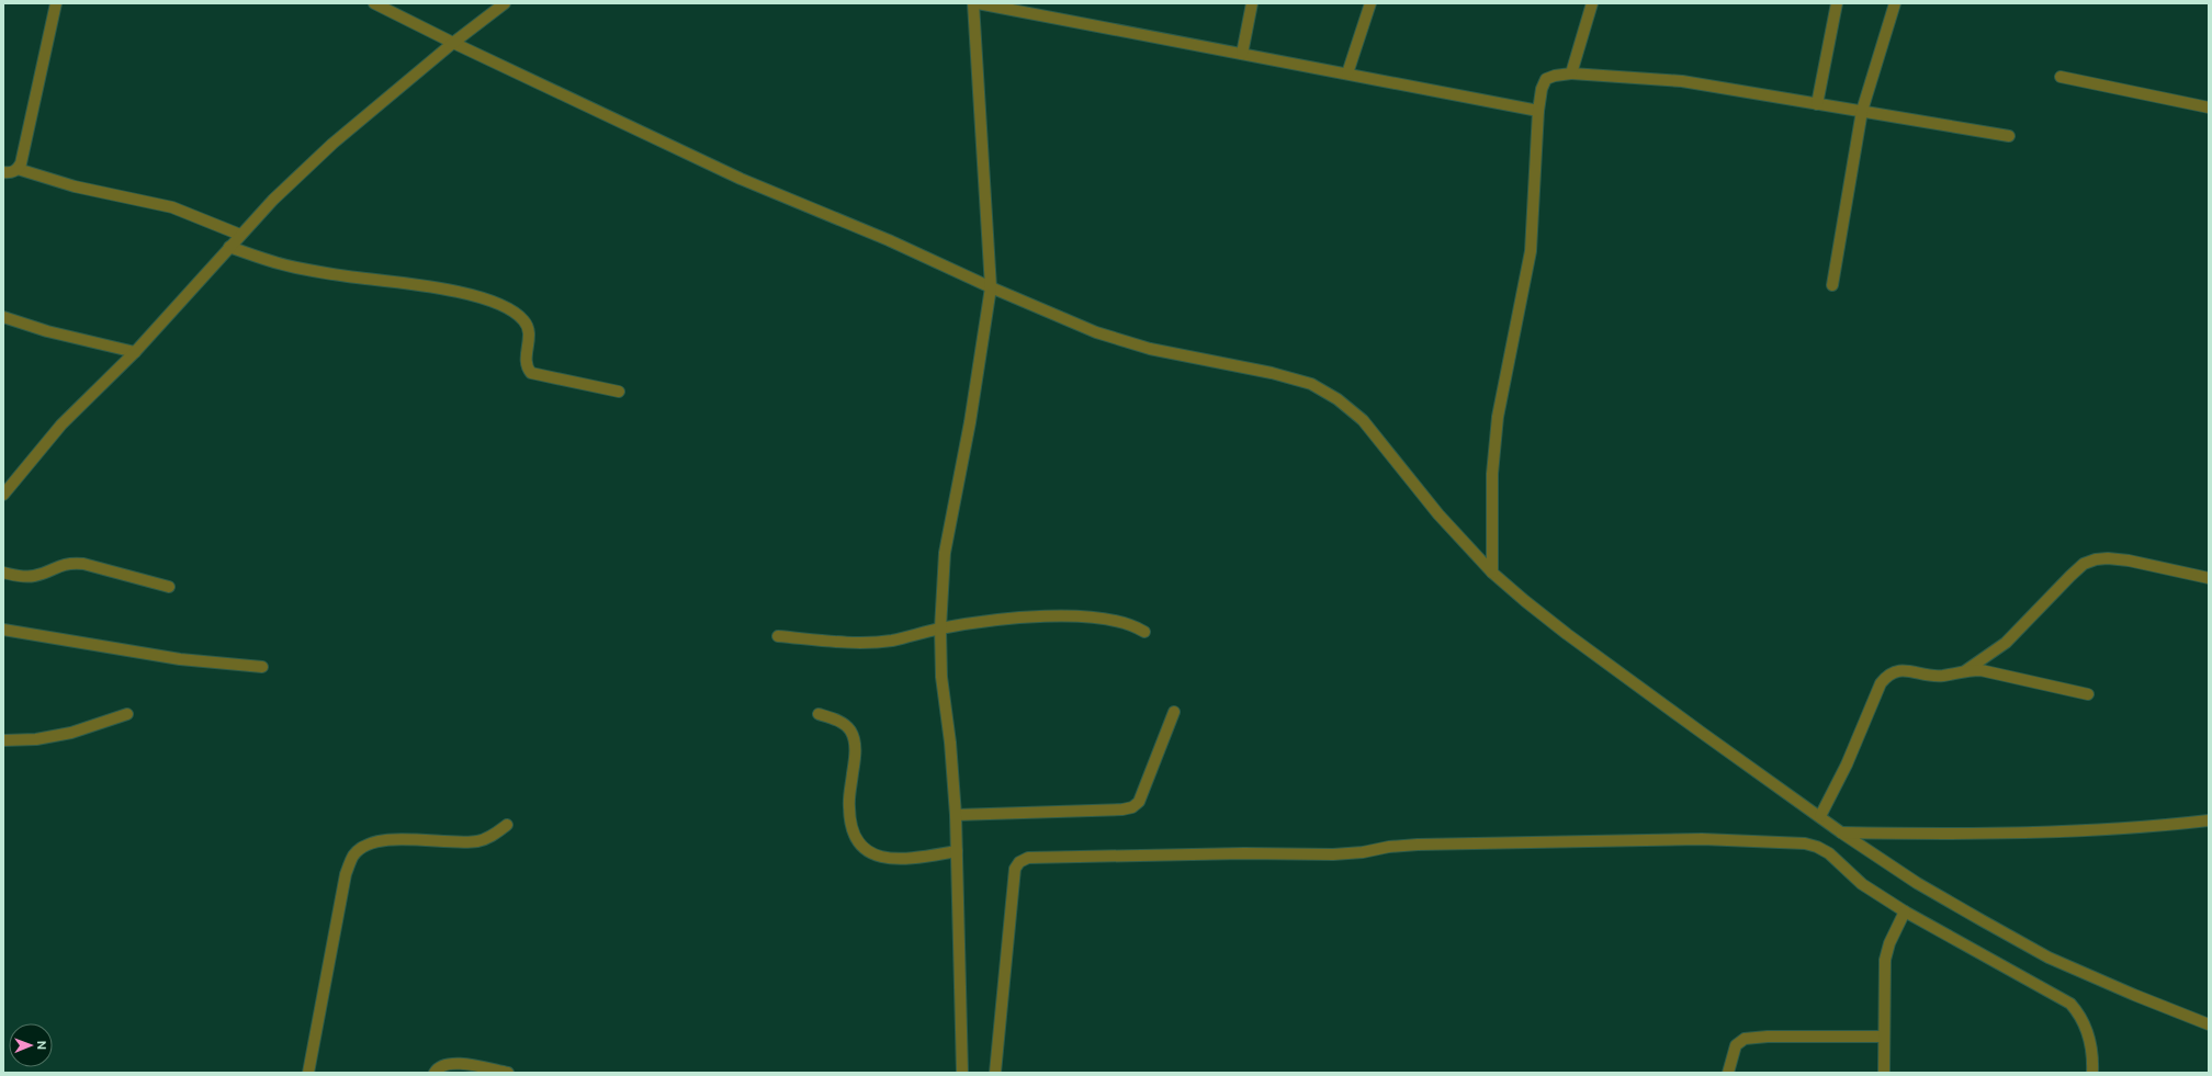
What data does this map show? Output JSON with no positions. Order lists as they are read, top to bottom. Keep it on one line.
{"north":"right"}
